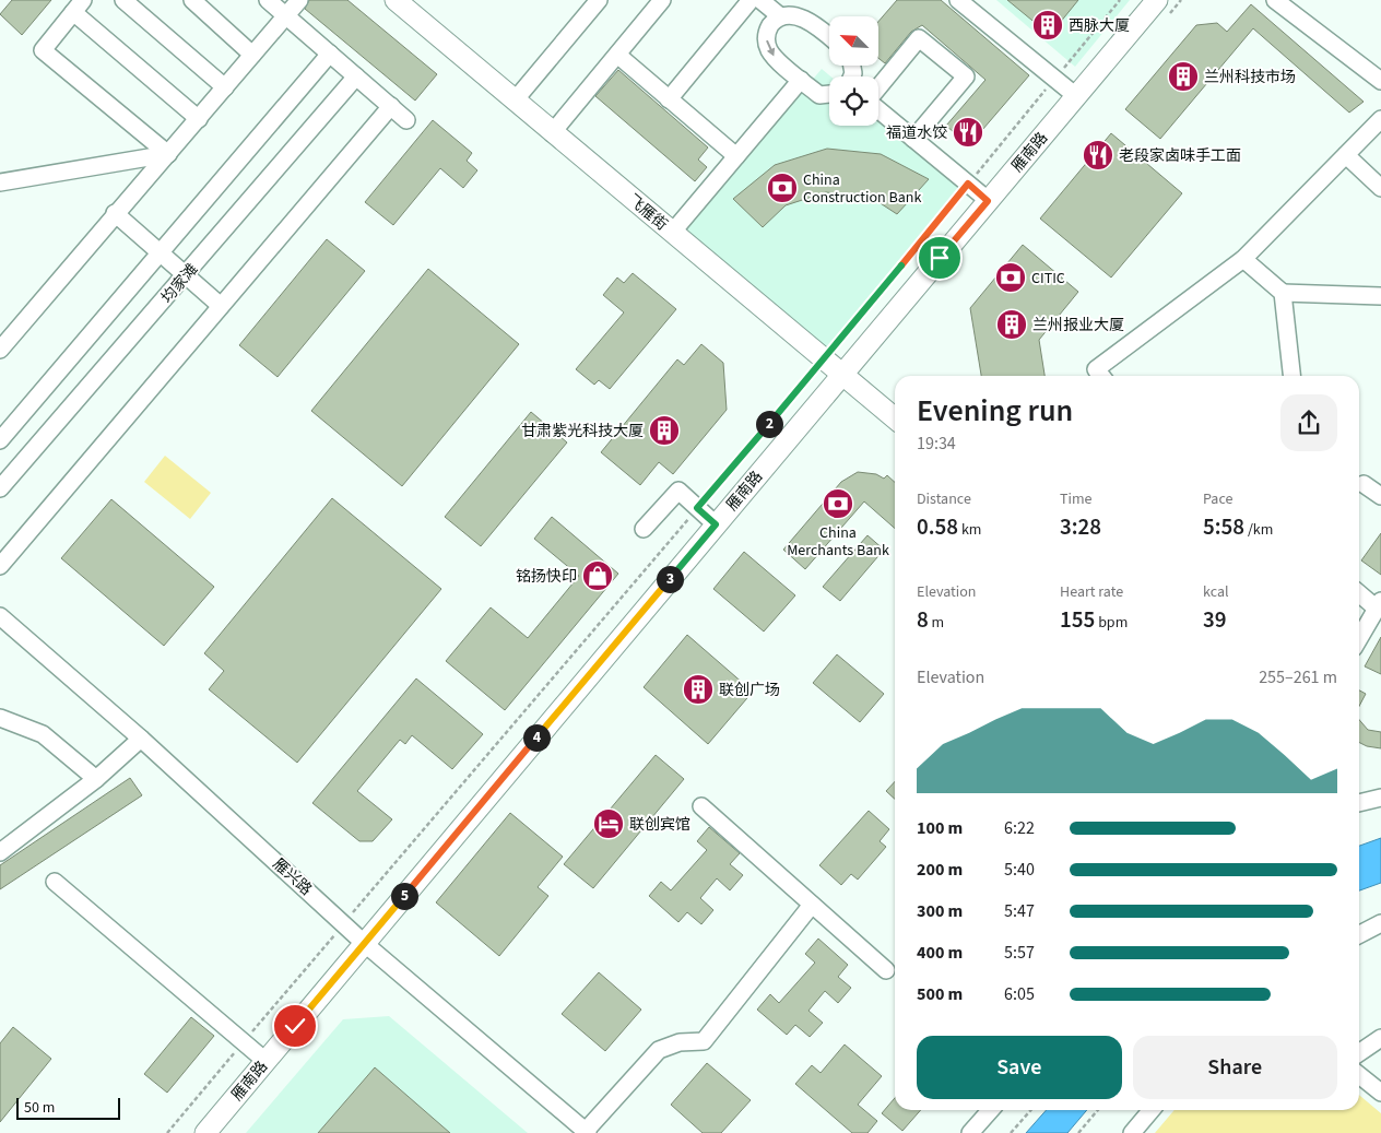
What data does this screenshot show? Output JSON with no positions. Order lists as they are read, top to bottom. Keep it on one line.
{"streets":{"main road":["雁南路","飞雁街"],"street":["均家滩","雁兴路"]},"crossings":[["雁南路","飞雁街"],["雁南路","雁兴路"]],"places":{"building":["西脉大厦","兰州科技市场","兰州报业大厦","甘肃紫光科技大厦","联创广场"],"restaurant":["福道水饺","老段家卤味手工面"],"bank":["China Construction Bank","CITIC","China Merchants Bank"],"shop":["铭扬快印"],"hotel":["联创宾馆"]},"scale_bar":"50 m","north":"top left","page":{"heading":["Evening run","19:34"],"pins":["2","3","4","5"],"stats":[["Distance","0.58 km"],["Time","3:28"],["Pace","5:58 /km"],["Elevation","8 m"],["Heart rate","155 bpm"],["kcal","39"]],"chart":["Elevation","255–261 m"],"list":[{"name":"100 m","note":"6:22"},{"name":"200 m","note":"5:40"},{"name":"300 m","note":"5:47"},{"name":"400 m","note":"5:57"},{"name":"500 m","note":"6:05"}],"buttons":["Save","Share"],"scale":"50 m"}}
